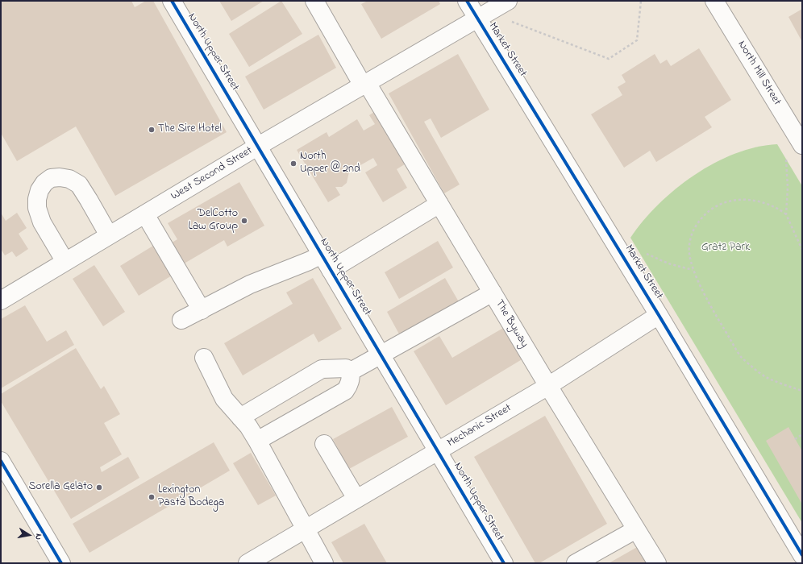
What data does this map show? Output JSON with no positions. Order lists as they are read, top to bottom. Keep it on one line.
{"streets":{"street":["Market Street","North Upper Street","North Mill Street","West Second Street","The Byway","Mechanic Street"]},"crossings":[["Market Street","West Second Street"],["Market Street","Mechanic Street"],["North Upper Street","West Second Street"],["North Upper Street","Mechanic Street"],["West Second Street","The Byway"],["The Byway","Mechanic Street"]],"parks":["Gratz Park"],"places":["The Sire Hotel","North Upper @ 2nd","DelCotto Law Group","Sorella Gelato","Lexington Pasta Bodega"],"north":"right"}
